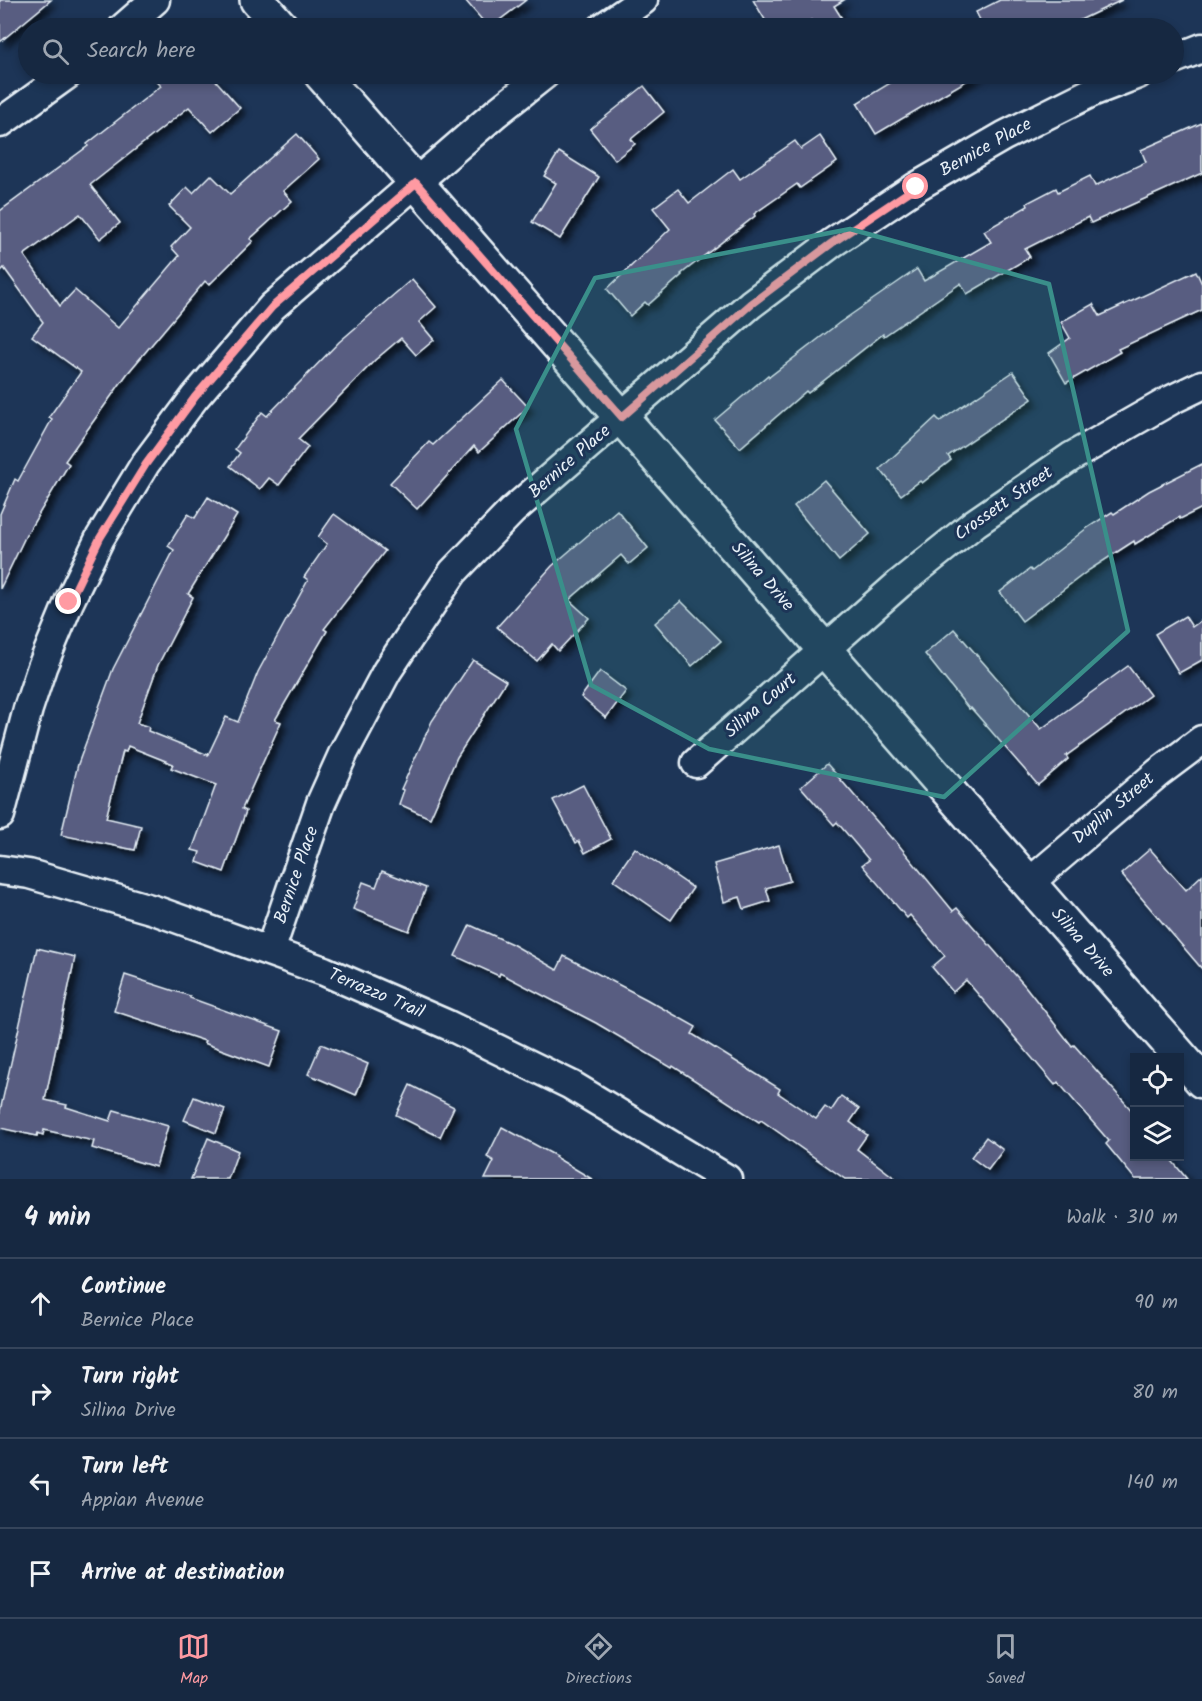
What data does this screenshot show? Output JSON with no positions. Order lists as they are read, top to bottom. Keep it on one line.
{"streets":{"street":["Bernice Place","Crossett Street","Silina Drive","Silina Court","Duplin Street","Terrazzo Trail"]},"crossings":[["Bernice Place","Silina Drive"],["Bernice Place","Terrazzo Trail"],["Crossett Street","Silina Drive"],["Crossett Street","Silina Court"],["Silina Drive","Silina Court"],["Silina Drive","Duplin Street"]],"page":{"search":"Search here","heading":["4 min","Walk · 310 m"],"list":[["Continue","Bernice Place","90 m"],["Turn right","Silina Drive","80 m"],["Turn left","Appian Avenue","140 m"],"Arrive at destination"],"nav":["Map","Directions","Saved"]}}
